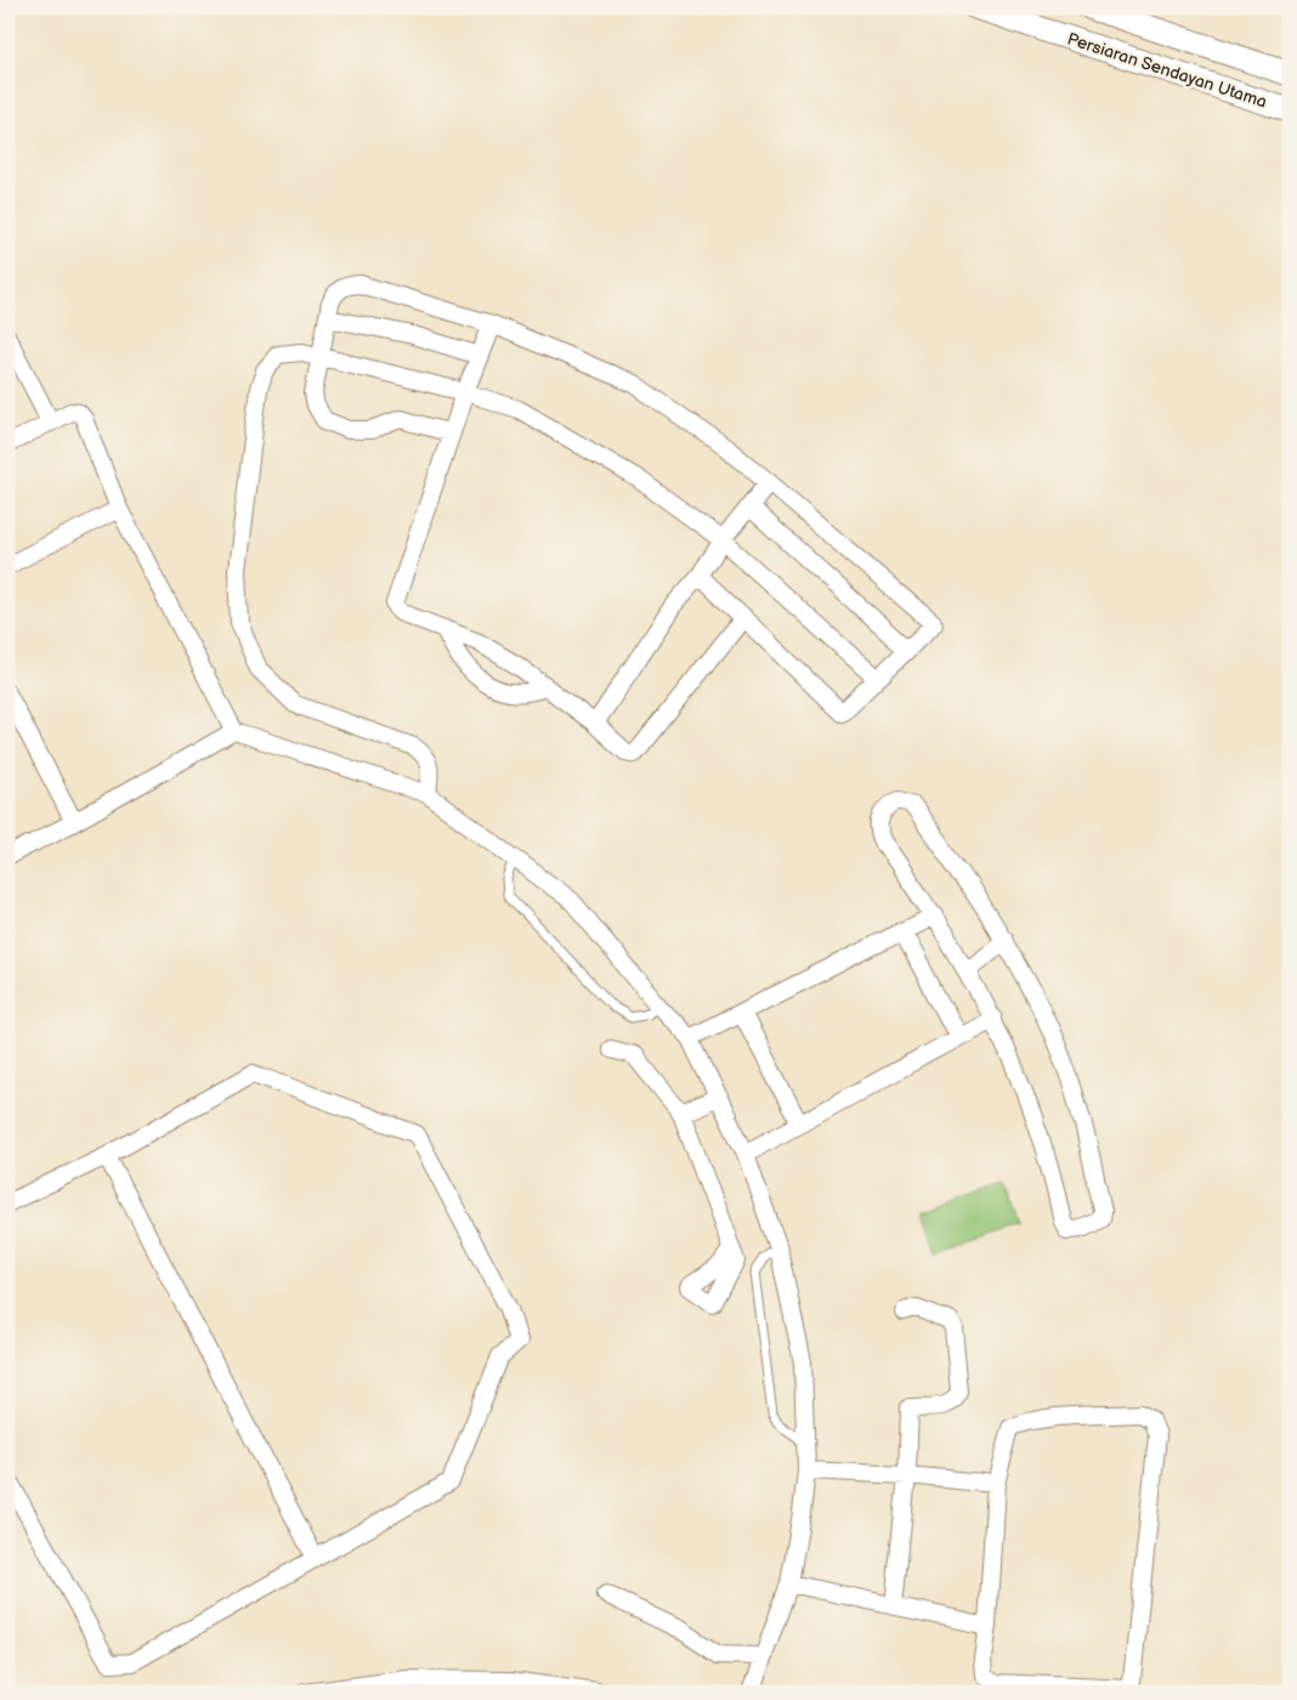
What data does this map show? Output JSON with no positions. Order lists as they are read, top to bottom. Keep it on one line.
{"streets":{"main road":["Persiaran Sendayan Utama"]}}
